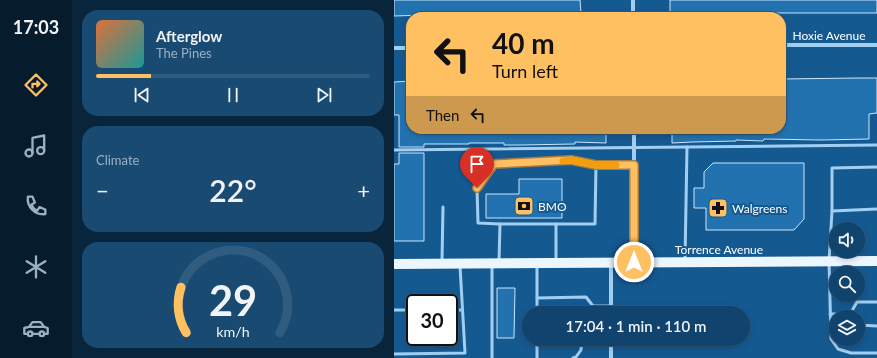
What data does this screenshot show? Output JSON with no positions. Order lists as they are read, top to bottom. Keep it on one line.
{"streets":{"main road":["Torrence Avenue"],"street":["Hoxie Avenue"]},"places":{"bank":["BMO"],"pharmacy":["Walgreens"]},"page":{"tabs":"17:03","turn":["40 m","Turn left"],"song":["Afterglow","The Pines"],"then":"Then","tile":"Climate","heat":["−","22°","+"],"limit":"30","trip":"17:04 · 1 min · 110 m","gauge":["29","km/h"]}}
